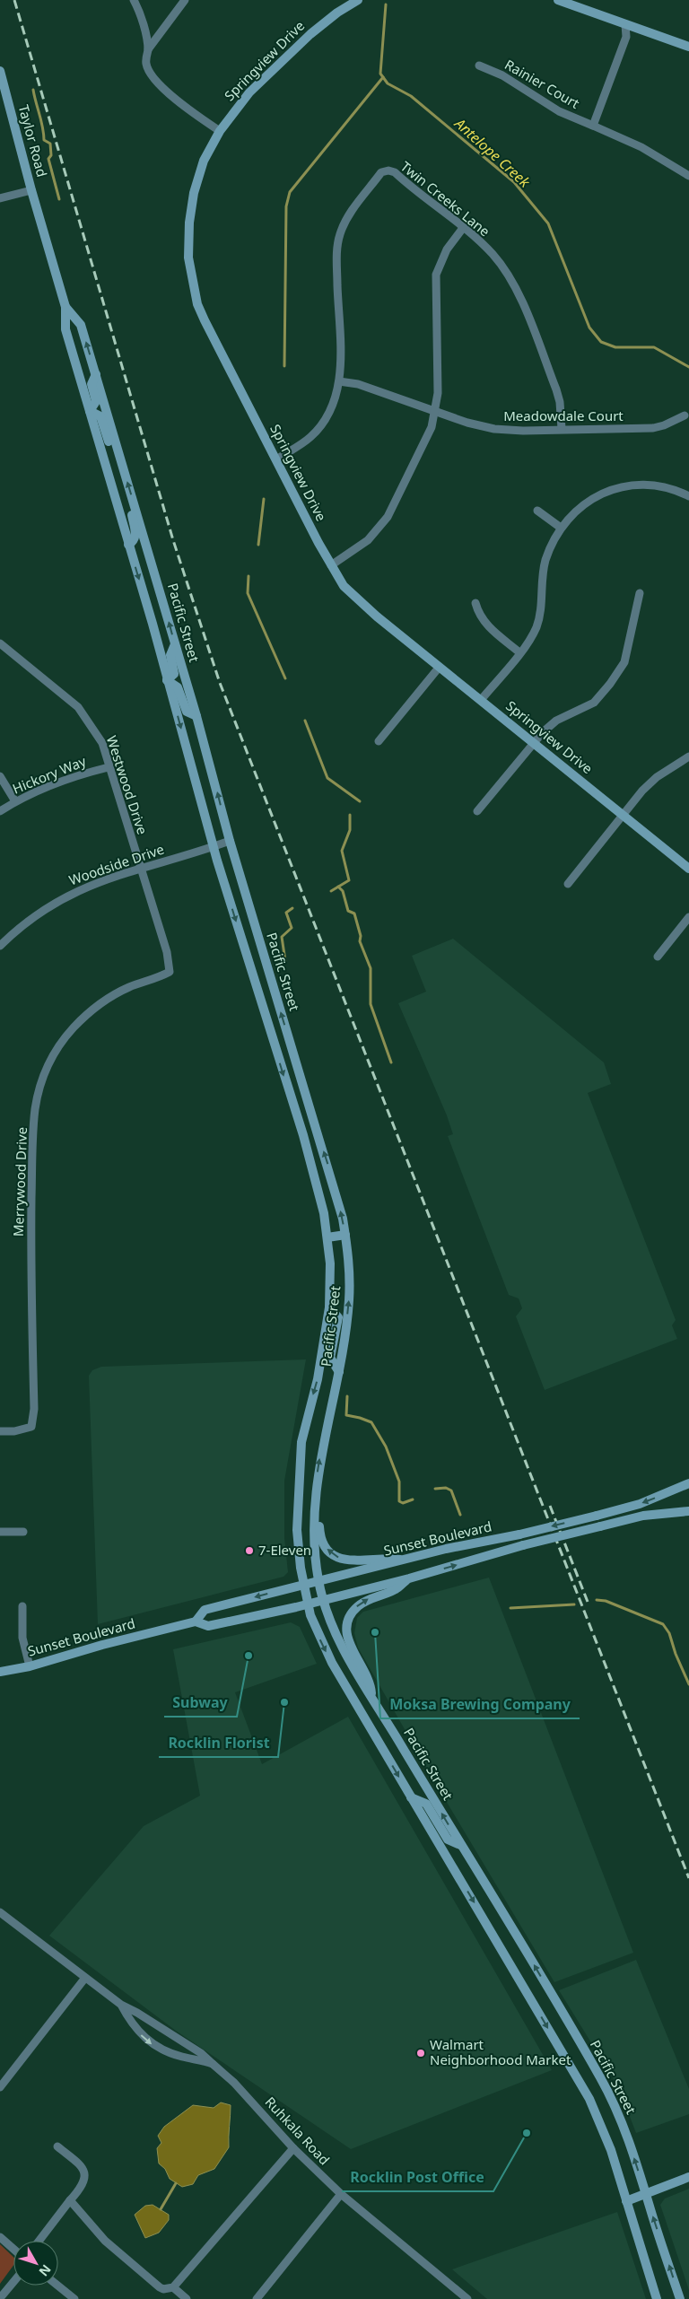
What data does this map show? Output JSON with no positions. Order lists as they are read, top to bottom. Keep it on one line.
{"streets":{"main road":["Springview Drive","Taylor Road","Pacific Street","Sunset Boulevard"],"street":["Rainier Court","Twin Creeks Lane","Meadowdale Court","Hickory Way","Westwood Drive","Woodside Drive","Merrywood Drive","Ruhkala Road"]},"crossings":[["Springview Drive","Twin Creeks Lane"],["Taylor Road","Pacific Street"],["Twin Creeks Lane","Meadowdale Court"],["Pacific Street","Woodside Drive"],["Pacific Street","Sunset Boulevard"],["Hickory Way","Westwood Drive"],["Westwood Drive","Woodside Drive"],["Westwood Drive","Merrywood Drive"]],"water":["Antelope Creek"],"places":["7-Eleven","Moksa Brewing Company","Subway","Rocklin Florist","Walmart Neighborhood Market","Rocklin Post Office"],"north":"bottom right"}
